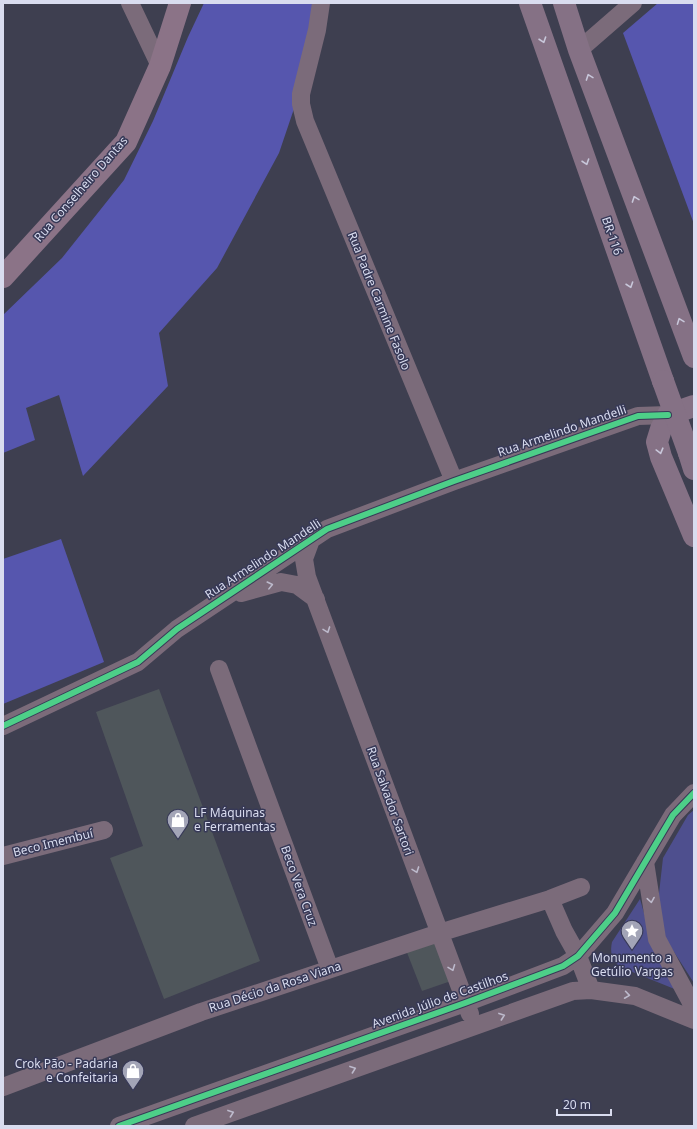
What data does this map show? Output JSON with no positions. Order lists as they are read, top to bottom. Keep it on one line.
{"streets":{"highway":["BR-116"],"main road":["Rua Conselheiro Dantas"],"street":["Rua Padre Carmine Fasolo","Rua Armelindo Mandelli","Rua Salvador Sartori","Beco Imembuí","Beco Vera Cruz","Rua Décio da Rosa Viana","Avenida Júlio de Castilhos"]},"crossings":[["Rua Padre Carmine Fasolo","Rua Armelindo Mandelli"],["Rua Armelindo Mandelli","Rua Salvador Sartori"],["Rua Salvador Sartori","Rua Décio da Rosa Viana"],["Rua Salvador Sartori","Avenida Júlio de Castilhos"],["Beco Vera Cruz","Rua Décio da Rosa Viana"]],"one_way":["Rua Salvador Sartori"],"places":{"shop":["LF Máquinas e Ferramentas","Crok Pão - Padaria e Confeitaria"],"place":["Monumento a Getúlio Vargas"]},"scale_bar":"20 m"}
